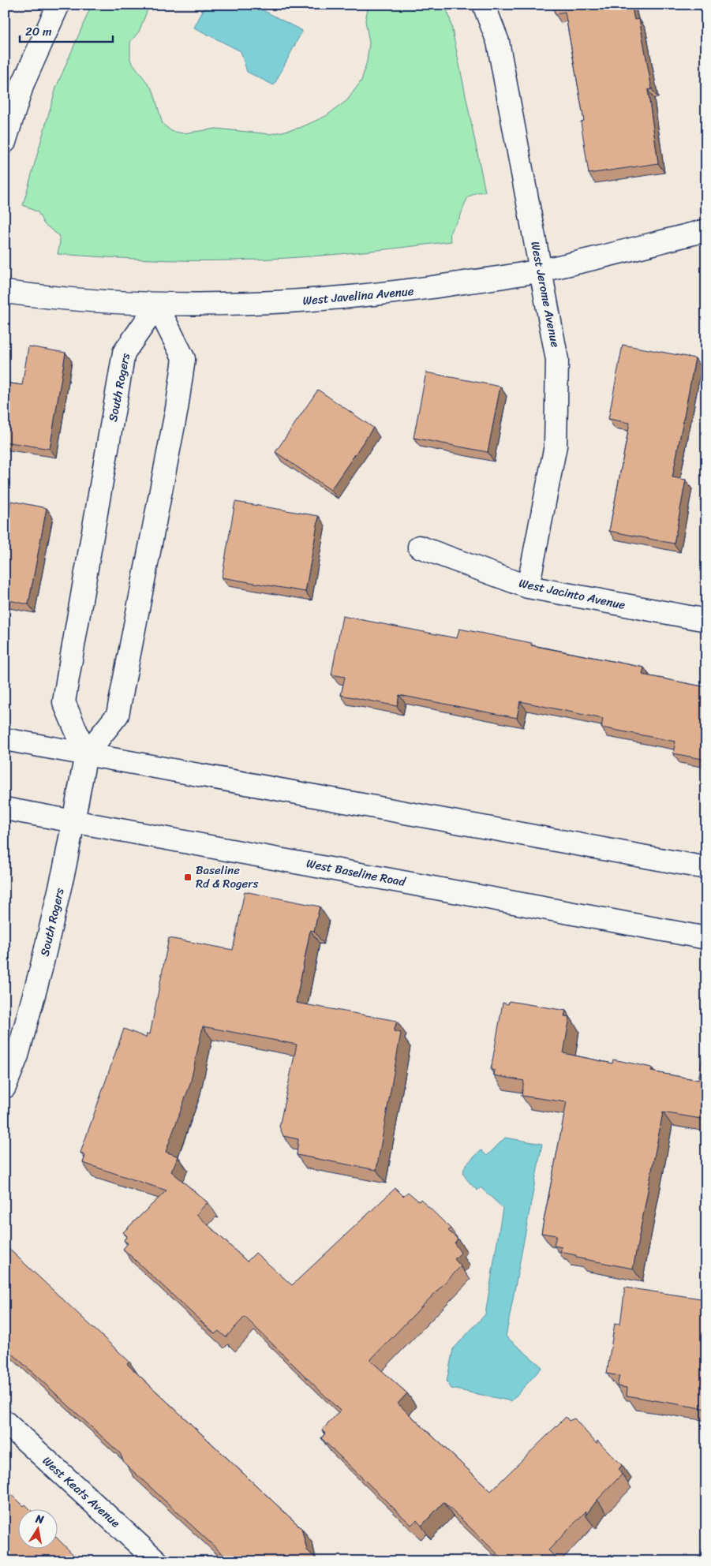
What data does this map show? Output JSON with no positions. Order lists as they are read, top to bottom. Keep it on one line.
{"streets":{"street":["West Jerome Avenue","West Javelina Avenue","South Rogers","West Jacinto Avenue","West Baseline Road","West Keats Avenue"]},"crossings":[["West Jerome Avenue","West Javelina Avenue"],["West Jerome Avenue","West Jacinto Avenue"],["West Javelina Avenue","South Rogers"],["South Rogers","West Baseline Road"]],"places":{"transit":["Baseline Rd & Rogers"]},"scale_bar":"20 m","north":"top"}
